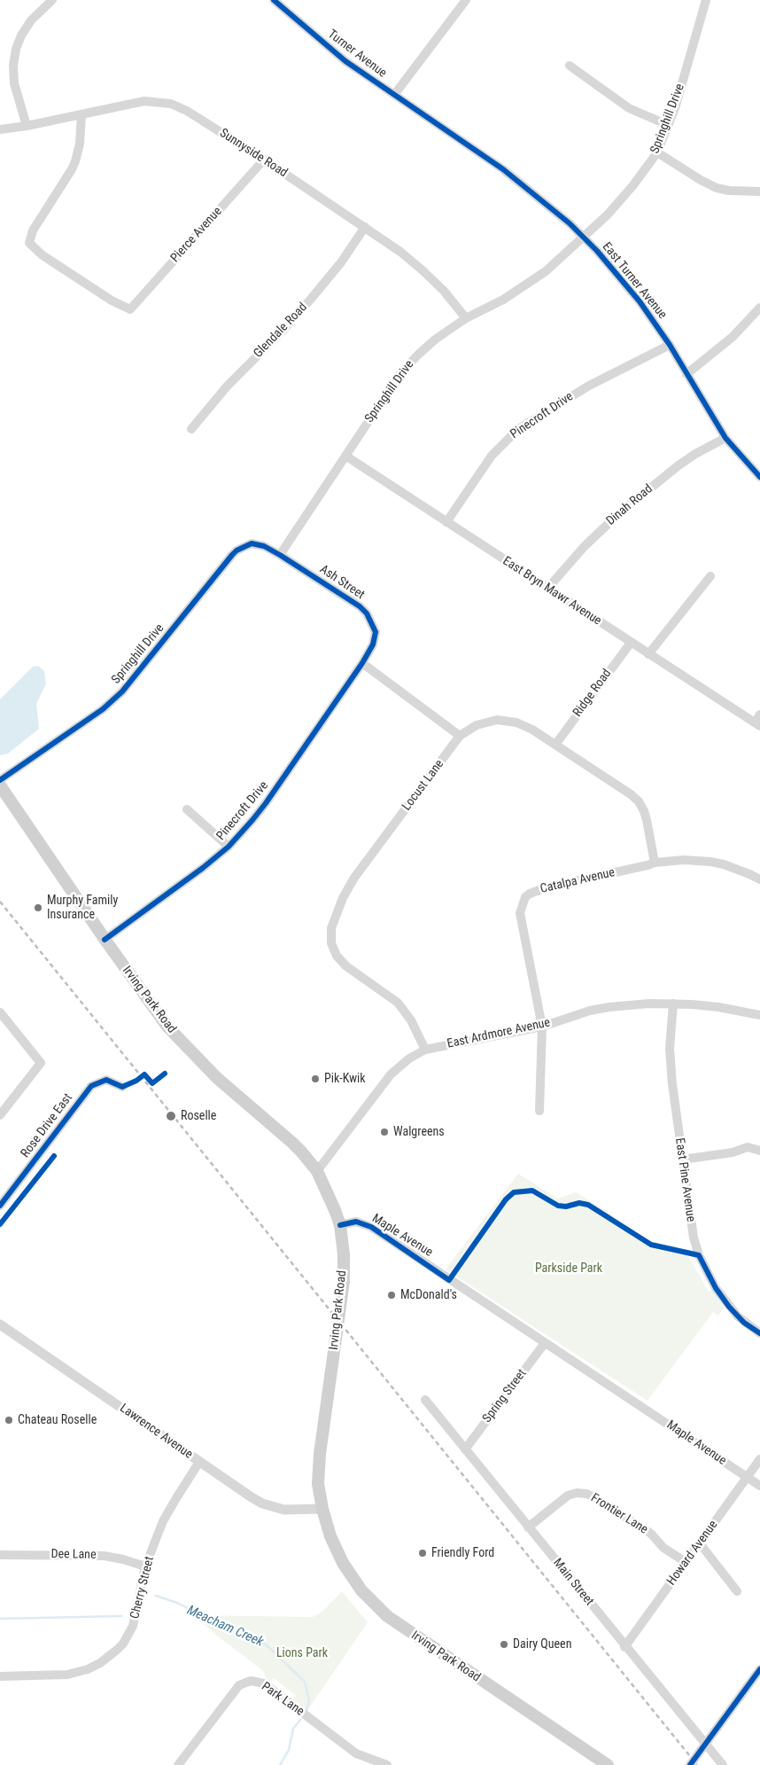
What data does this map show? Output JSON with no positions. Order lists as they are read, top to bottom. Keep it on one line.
{"streets":{"main road":["Irving Park Road"],"street":["Turner Avenue","Springhill Drive","Sunnyside Road","Pierce Avenue","East Turner Avenue","Glendale Road","Pinecroft Drive","Dinah Road","Ash Street","East Bryn Mawr Avenue","Ridge Road","Locust Lane","Catalpa Avenue","East Ardmore Avenue","Rose Drive East","East Pine Avenue","Maple Avenue","Spring Street","Lawrence Avenue","Frontier Lane","Howard Avenue","Dee Lane","Main Street","Cherry Street","Park Lane"]},"crossings":[["Turner Avenue","East Turner Avenue"],["Springhill Drive","Sunnyside Road"],["Springhill Drive","East Turner Avenue"],["Springhill Drive","Ash Street"],["Springhill Drive","East Bryn Mawr Avenue"],["Sunnyside Road","Pierce Avenue"],["Sunnyside Road","Glendale Road"],["East Turner Avenue","Pinecroft Drive"],["East Turner Avenue","Dinah Road"],["Pinecroft Drive","Ash Street"],["Pinecroft Drive","East Bryn Mawr Avenue"],["Pinecroft Drive","Irving Park Road"],["Dinah Road","East Bryn Mawr Avenue"],["East Bryn Mawr Avenue","Ridge Road"],["Ridge Road","Locust Lane"],["Locust Lane","Catalpa Avenue"],["Locust Lane","East Ardmore Avenue"],["Catalpa Avenue","East Ardmore Avenue"],["Irving Park Road","East Ardmore Avenue"],["Irving Park Road","Maple Avenue"],["Irving Park Road","Lawrence Avenue"],["East Ardmore Avenue","East Pine Avenue"],["Maple Avenue","Spring Street"],["Maple Avenue","Howard Avenue"],["Spring Street","Main Street"],["Lawrence Avenue","Cherry Street"],["Frontier Lane","Howard Avenue"],["Frontier Lane","Main Street"],["Howard Avenue","Main Street"],["Dee Lane","Cherry Street"]],"water":["Meacham Creek"],"parks":["Parkside Park","Lions Park"],"places":["Murphy Family Insurance","Pik-Kwik","Roselle","Walgreens","McDonald's","Chateau Roselle","Friendly Ford","Dairy Queen"]}
